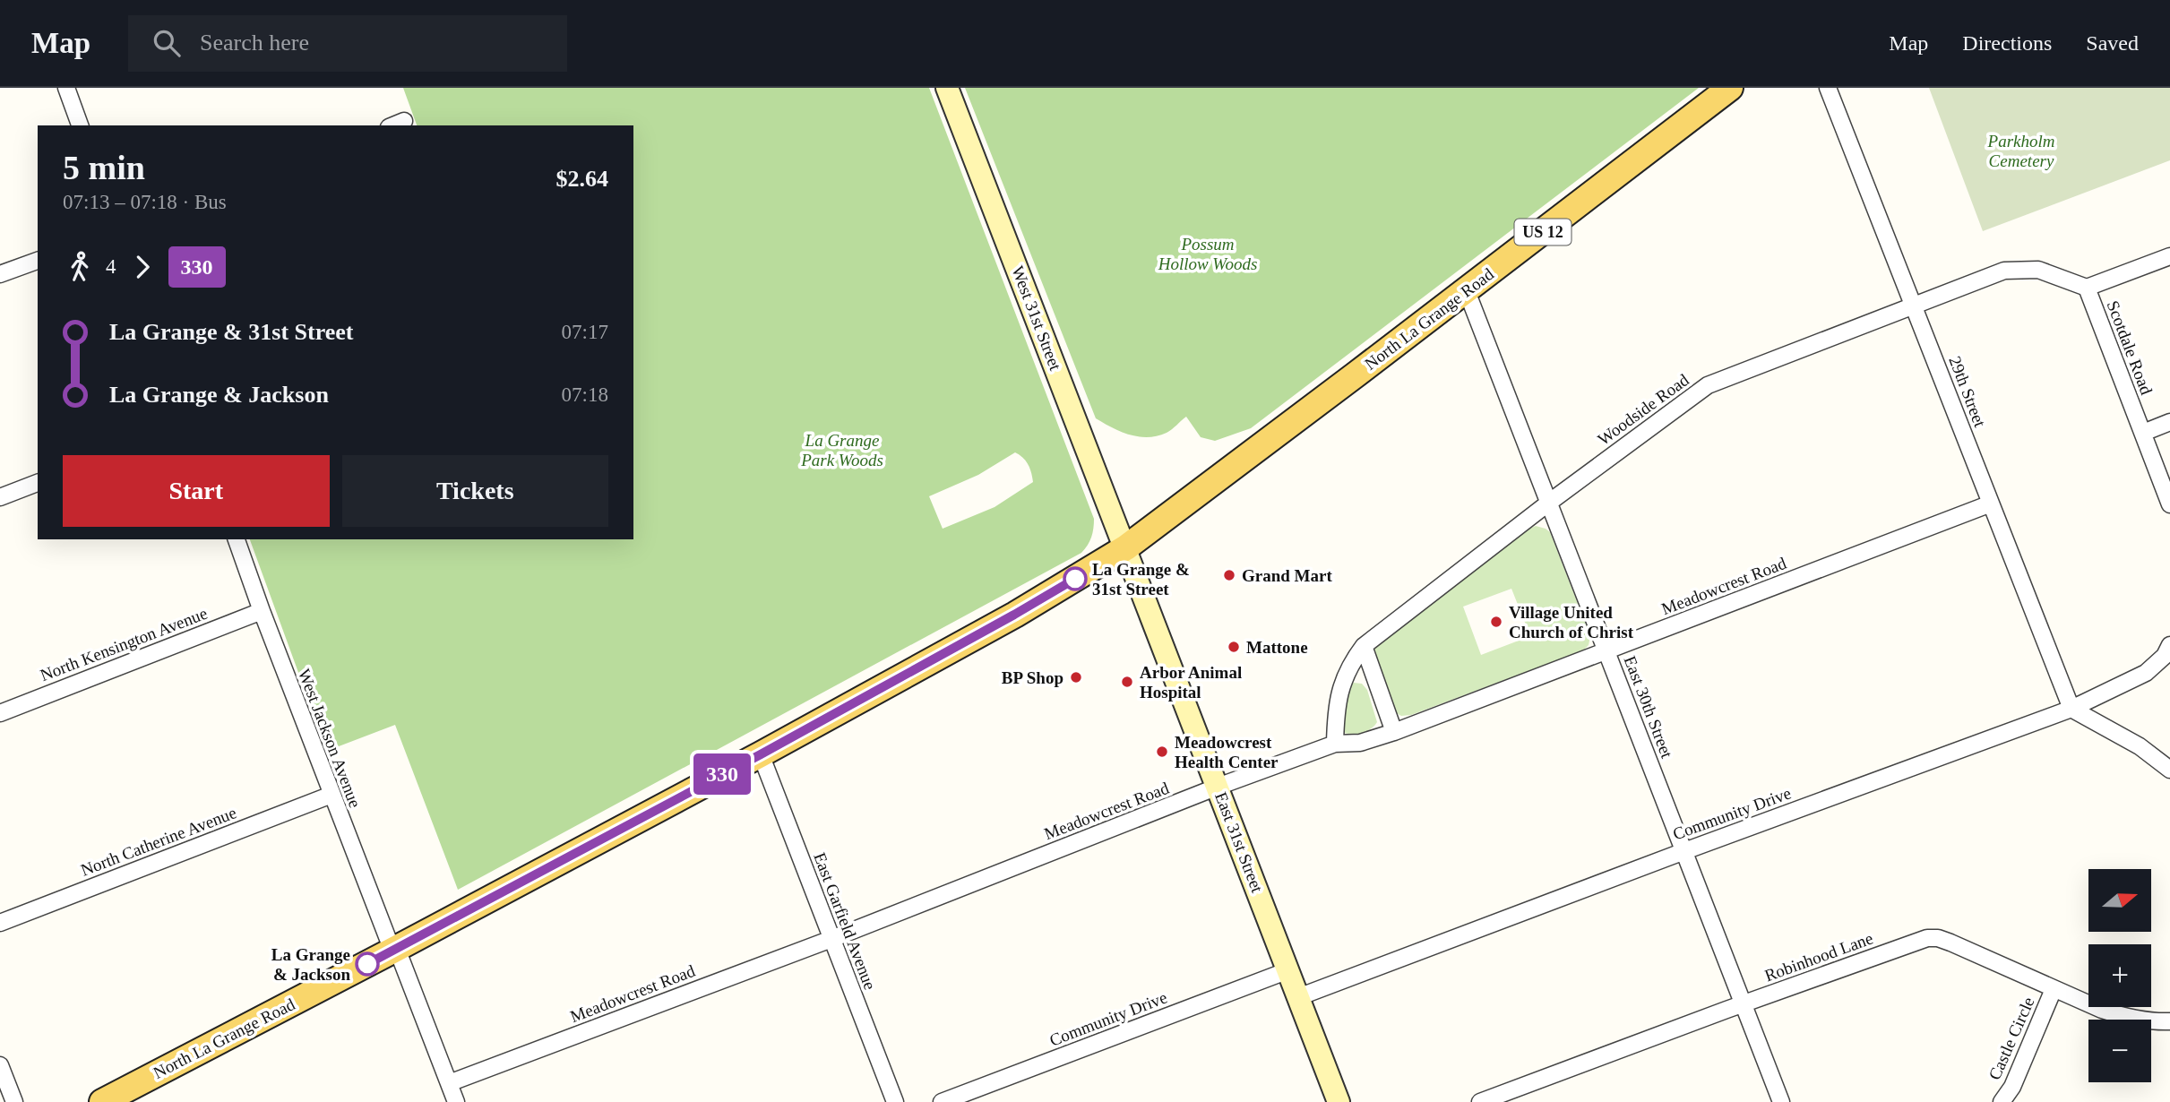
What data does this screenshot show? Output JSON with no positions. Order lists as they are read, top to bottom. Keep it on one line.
{"streets":{"main road":["US 12","West 31st Street","North La Grange Road","East 31st Street"],"street":["Scotdale Road","29th Street","Woodside Road","Meadowcrest Road","North Kensington Avenue","East 30th Street","West Jackson Avenue","Community Drive","North Catherine Avenue","East Garfield Avenue","Robinhood Lane","Castle Circle"]},"crossings":[["West 31st Street","North La Grange Road"],["West 31st Street","East 31st Street"],["North La Grange Road","East 30th Street"],["North La Grange Road","West Jackson Avenue"],["North La Grange Road","East 31st Street"],["North La Grange Road","East Garfield Avenue"],["Scotdale Road","Woodside Road"],["29th Street","Woodside Road"],["29th Street","Meadowcrest Road"],["29th Street","Community Drive"],["Woodside Road","Meadowcrest Road"],["Woodside Road","East 30th Street"],["Meadowcrest Road","East 30th Street"],["Meadowcrest Road","West Jackson Avenue"],["Meadowcrest Road","East 31st Street"],["Meadowcrest Road","East Garfield Avenue"],["North Kensington Avenue","West Jackson Avenue"],["East 30th Street","Community Drive"],["East 30th Street","Robinhood Lane"],["West Jackson Avenue","North Catherine Avenue"],["Community Drive","East 31st Street"],["Robinhood Lane","Castle Circle"]],"parks":["Parkholm Cemetery","Possum Hollow Woods","La Grange Park Woods"],"places":["Grand Mart","La Grange & 31st Street","Village United Church of Christ","Mattone","BP Shop","Arbor Animal Hospital","Meadowcrest Health Center","La Grange & Jackson"],"lines":["bus line 330"],"north":"right","page":{"header":"Map","search":"Search here","nav":["Map","Directions","Saved"],"on_map":"330","heading":["5 min","07:13 – 07:18 · Bus","$2.64"],"legs":["4","330"],"list":[{"name":"La Grange & 31st Street","value":"07:17"},{"name":"La Grange & Jackson","value":"07:18"}],"buttons":["Start","Tickets"],"map_buttons":["+","−"]}}
